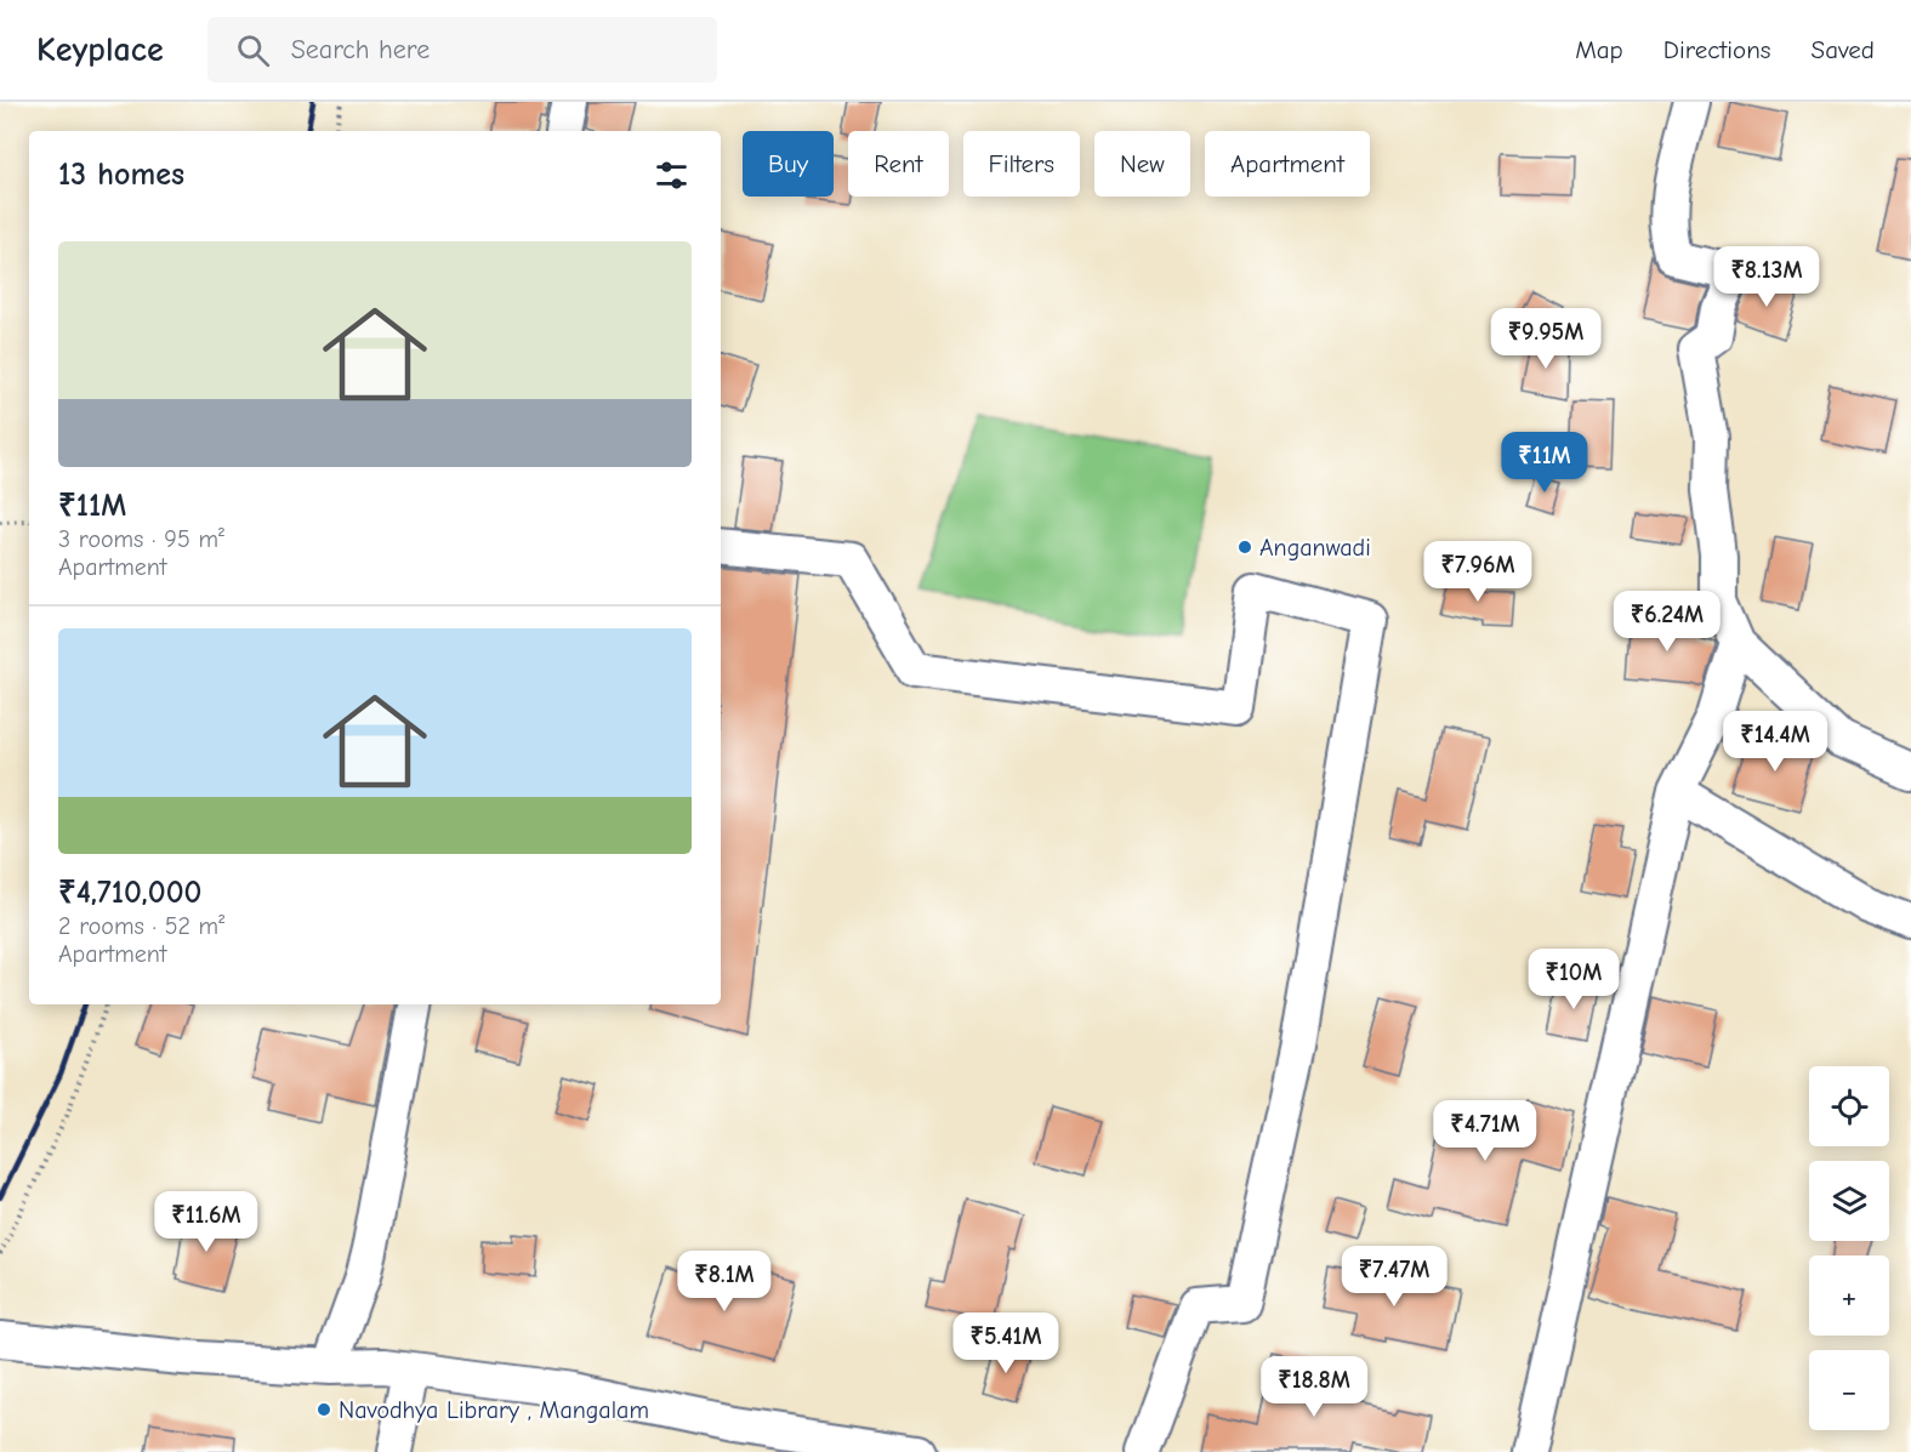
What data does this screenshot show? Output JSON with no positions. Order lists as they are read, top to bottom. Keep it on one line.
{"places":["Anganwadi","Navodhya Library , Mangalam"],"page":{"header":"Keyplace","search":"Search here","nav":["Map","Directions","Saved"],"chip":["Buy","Rent","Filters","New","Apartment"],"heading":"13 homes","list":[{"name":"₹11M","note":"3 rooms · 95 m² · Apartment"},{"name":"₹4,710,000","note":"2 rooms · 52 m² · Apartment"}],"price":["₹8.13M","₹9.95M","₹11M","₹7.96M","₹6.24M","₹14.4M","₹10M","₹4.71M","₹11.6M","₹7.47M","₹8.1M","₹5.41M","₹18.8M"],"map_buttons":["+","−"]}}
